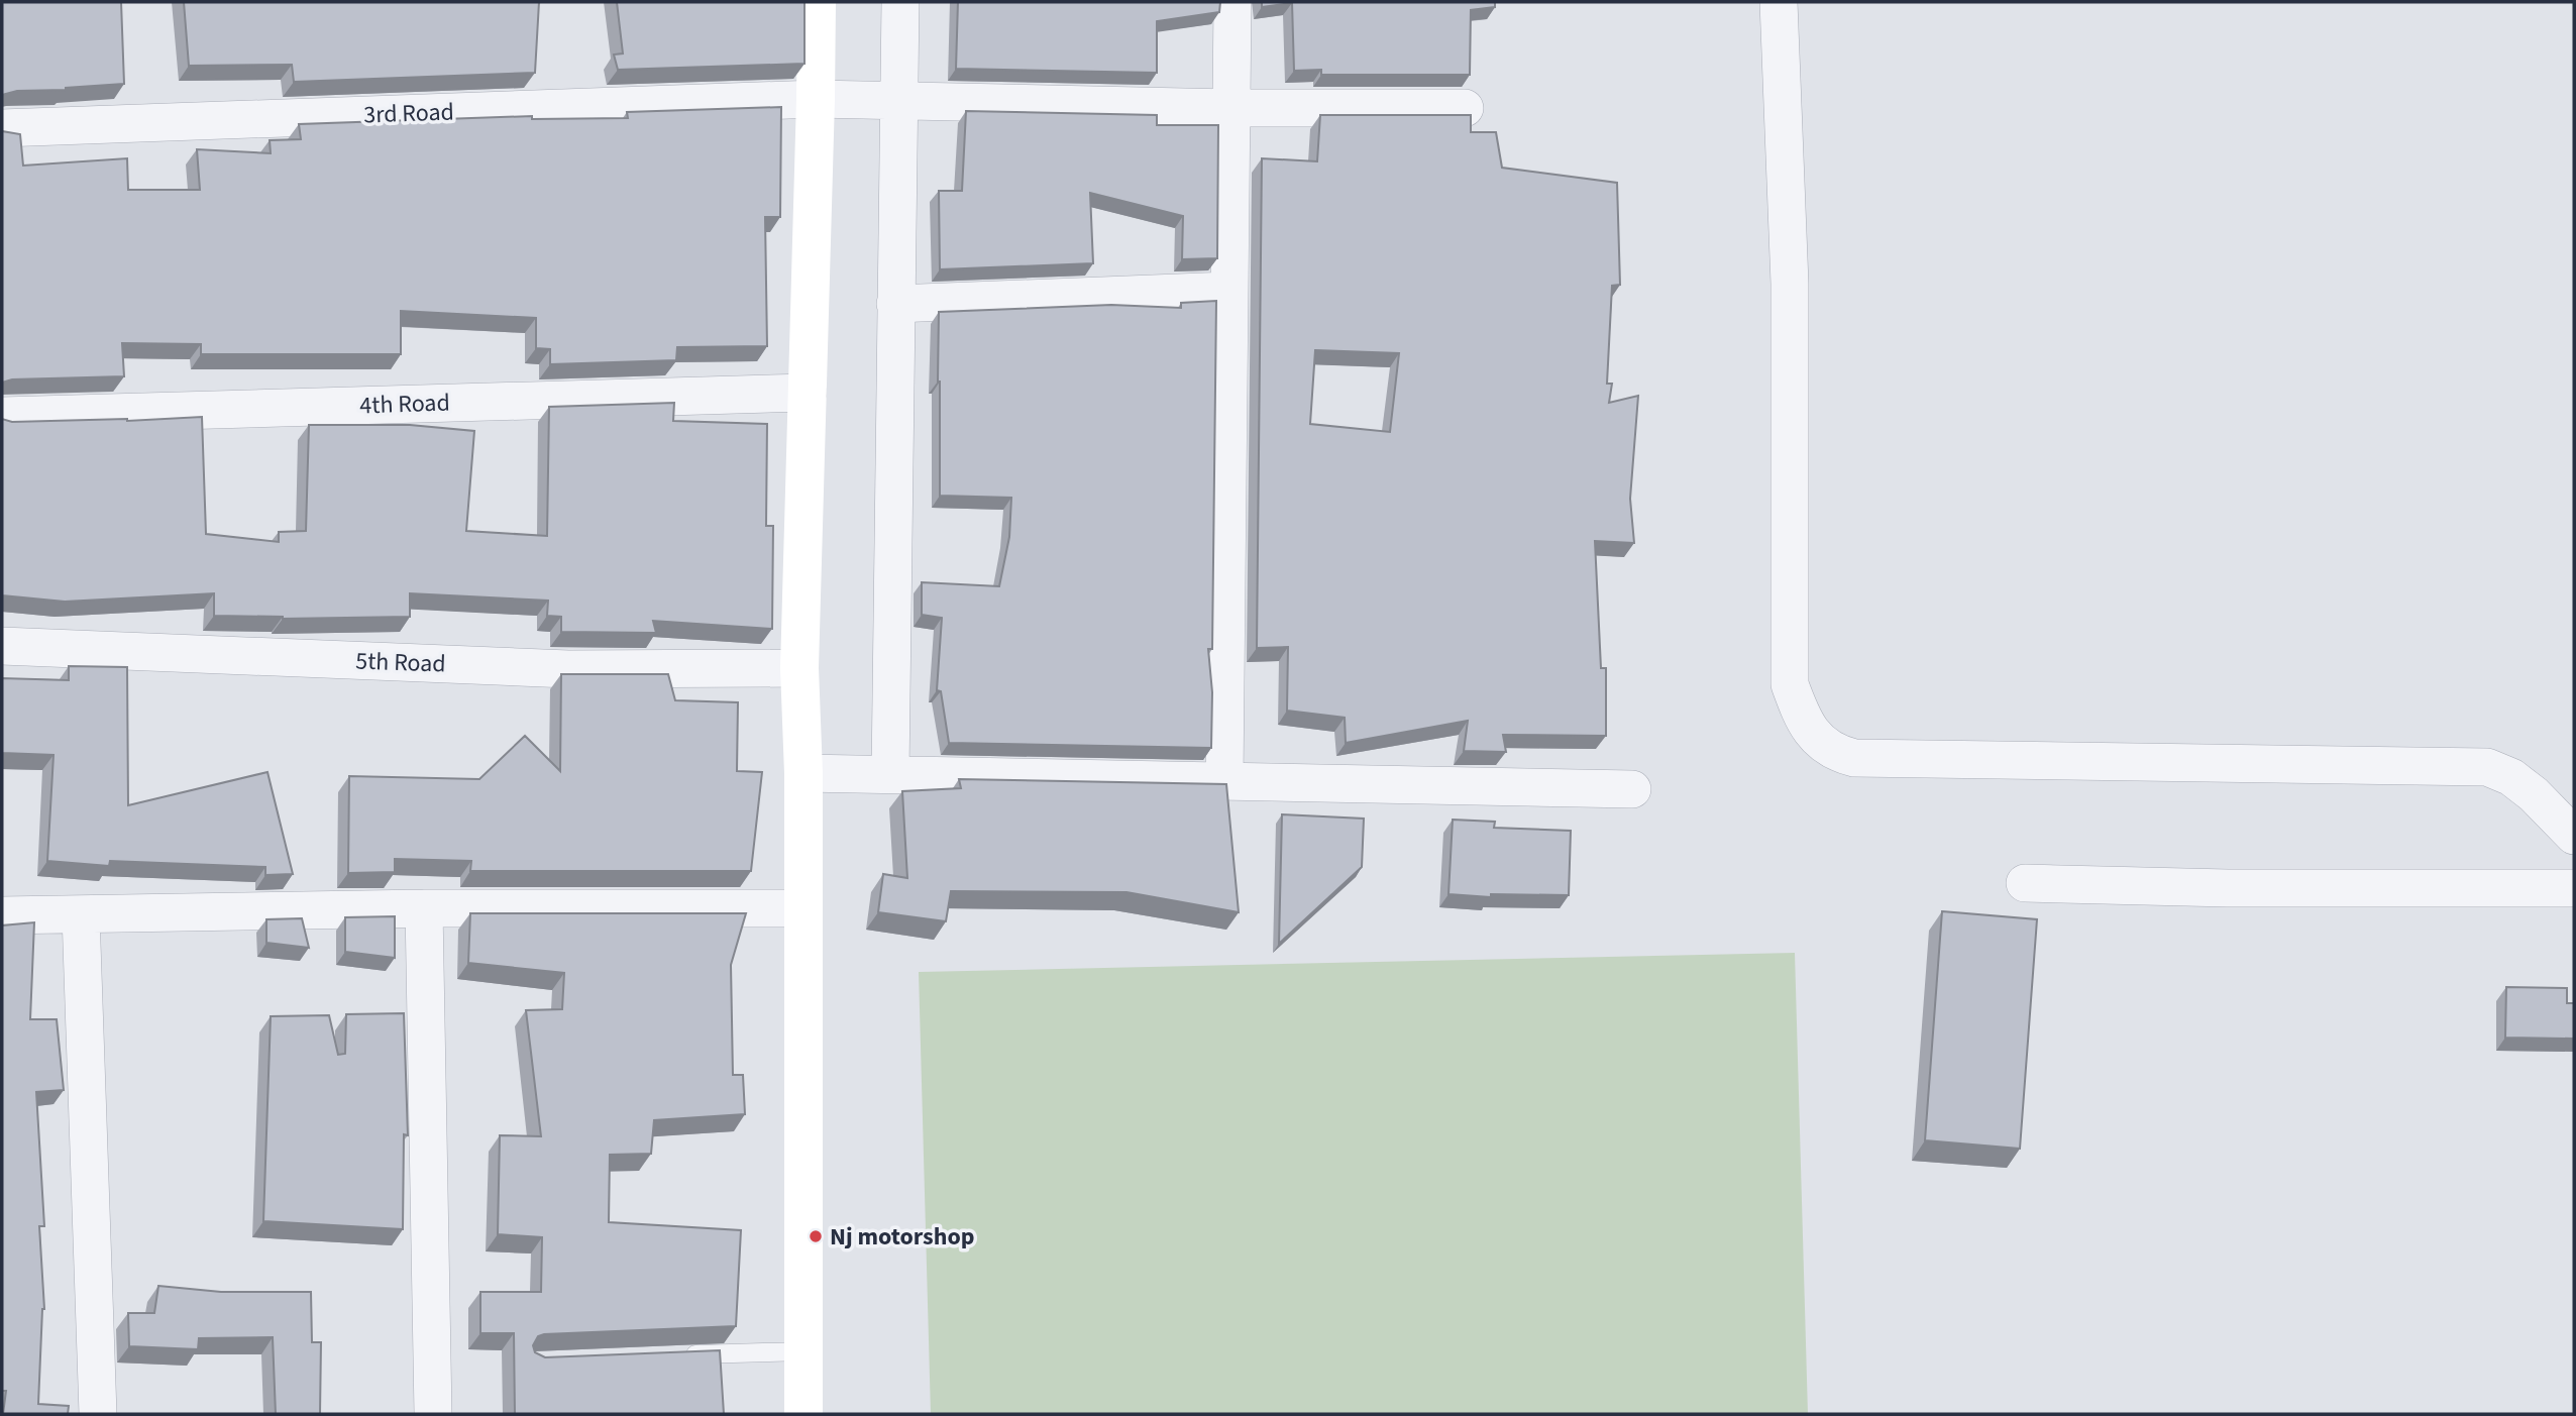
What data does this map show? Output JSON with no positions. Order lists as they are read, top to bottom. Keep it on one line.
{"streets":{"street":["3rd Road","4th Road","5th Road"]},"places":["Nj motorshop"]}
